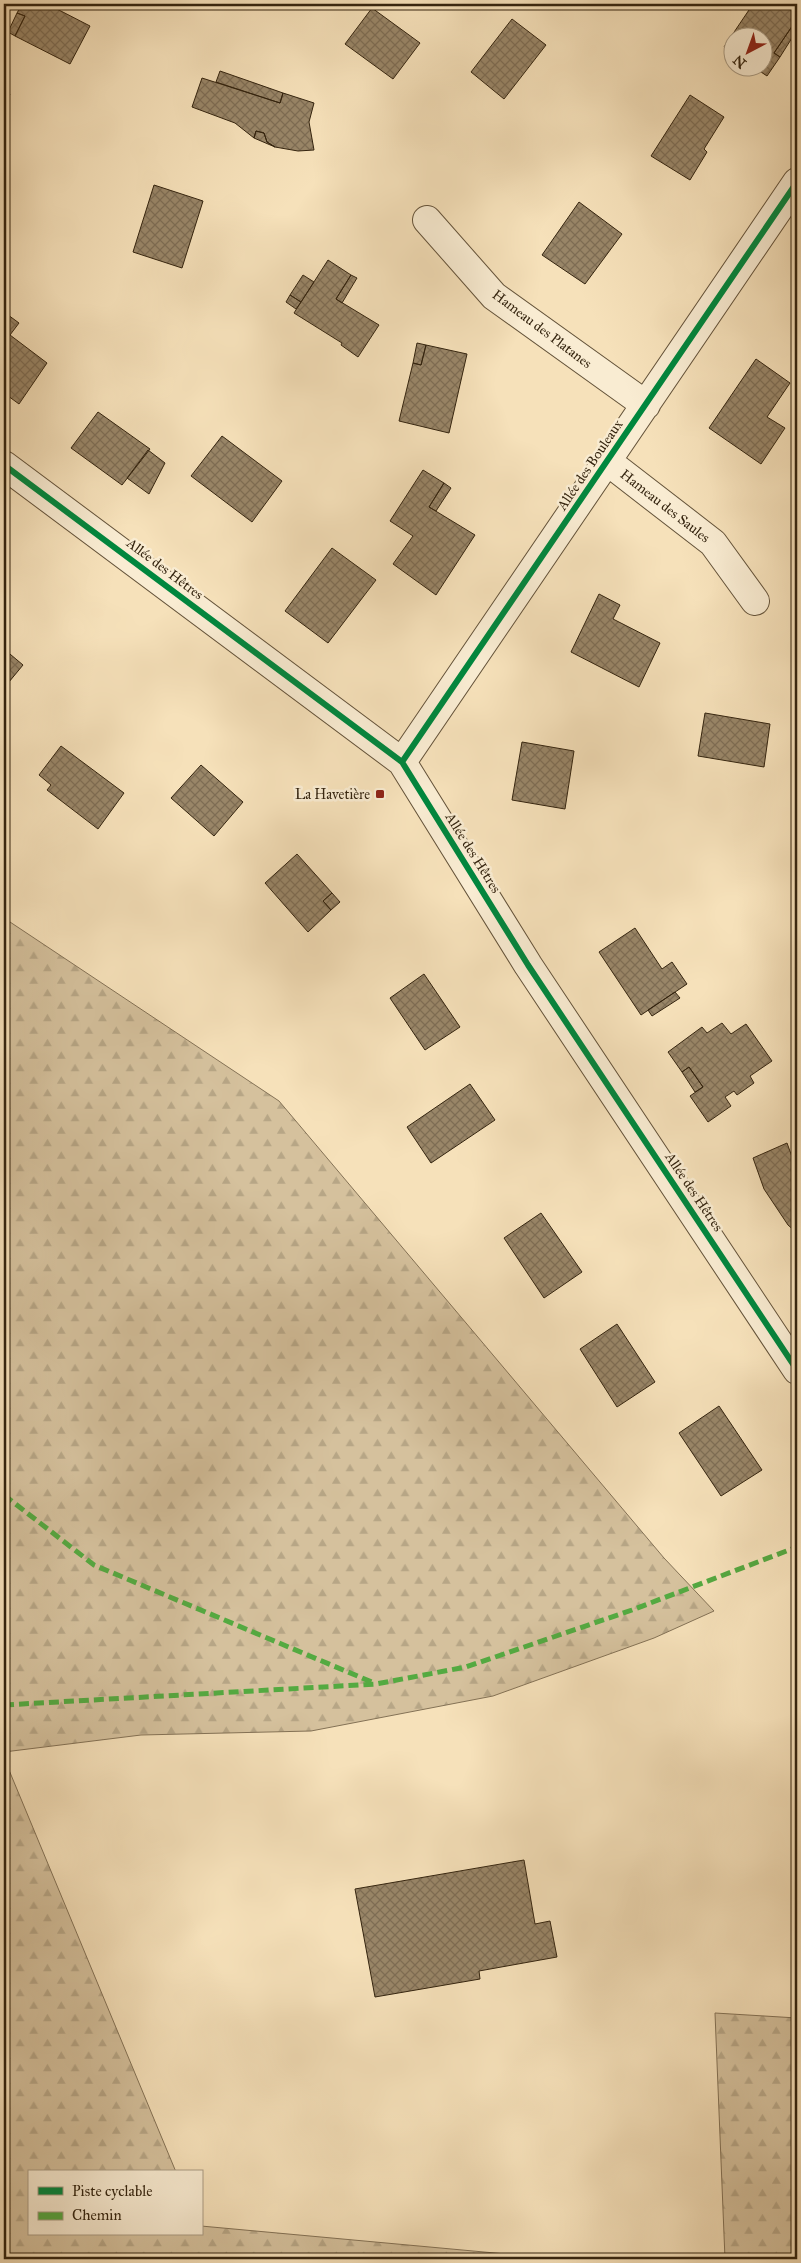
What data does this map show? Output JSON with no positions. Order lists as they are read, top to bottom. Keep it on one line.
{"streets":{"street":["Hameau des Platanes","Allée des Bouleaux","Hameau des Saules","Allée des Hêtres"]},"crossings":[["Hameau des Platanes","Allée des Bouleaux"],["Allée des Bouleaux","Hameau des Saules"],["Allée des Bouleaux","Allée des Hêtres"]],"places":{"transit":["La Havetière"]},"legend":["Piste cyclable","Chemin"],"north":"bottom left"}
